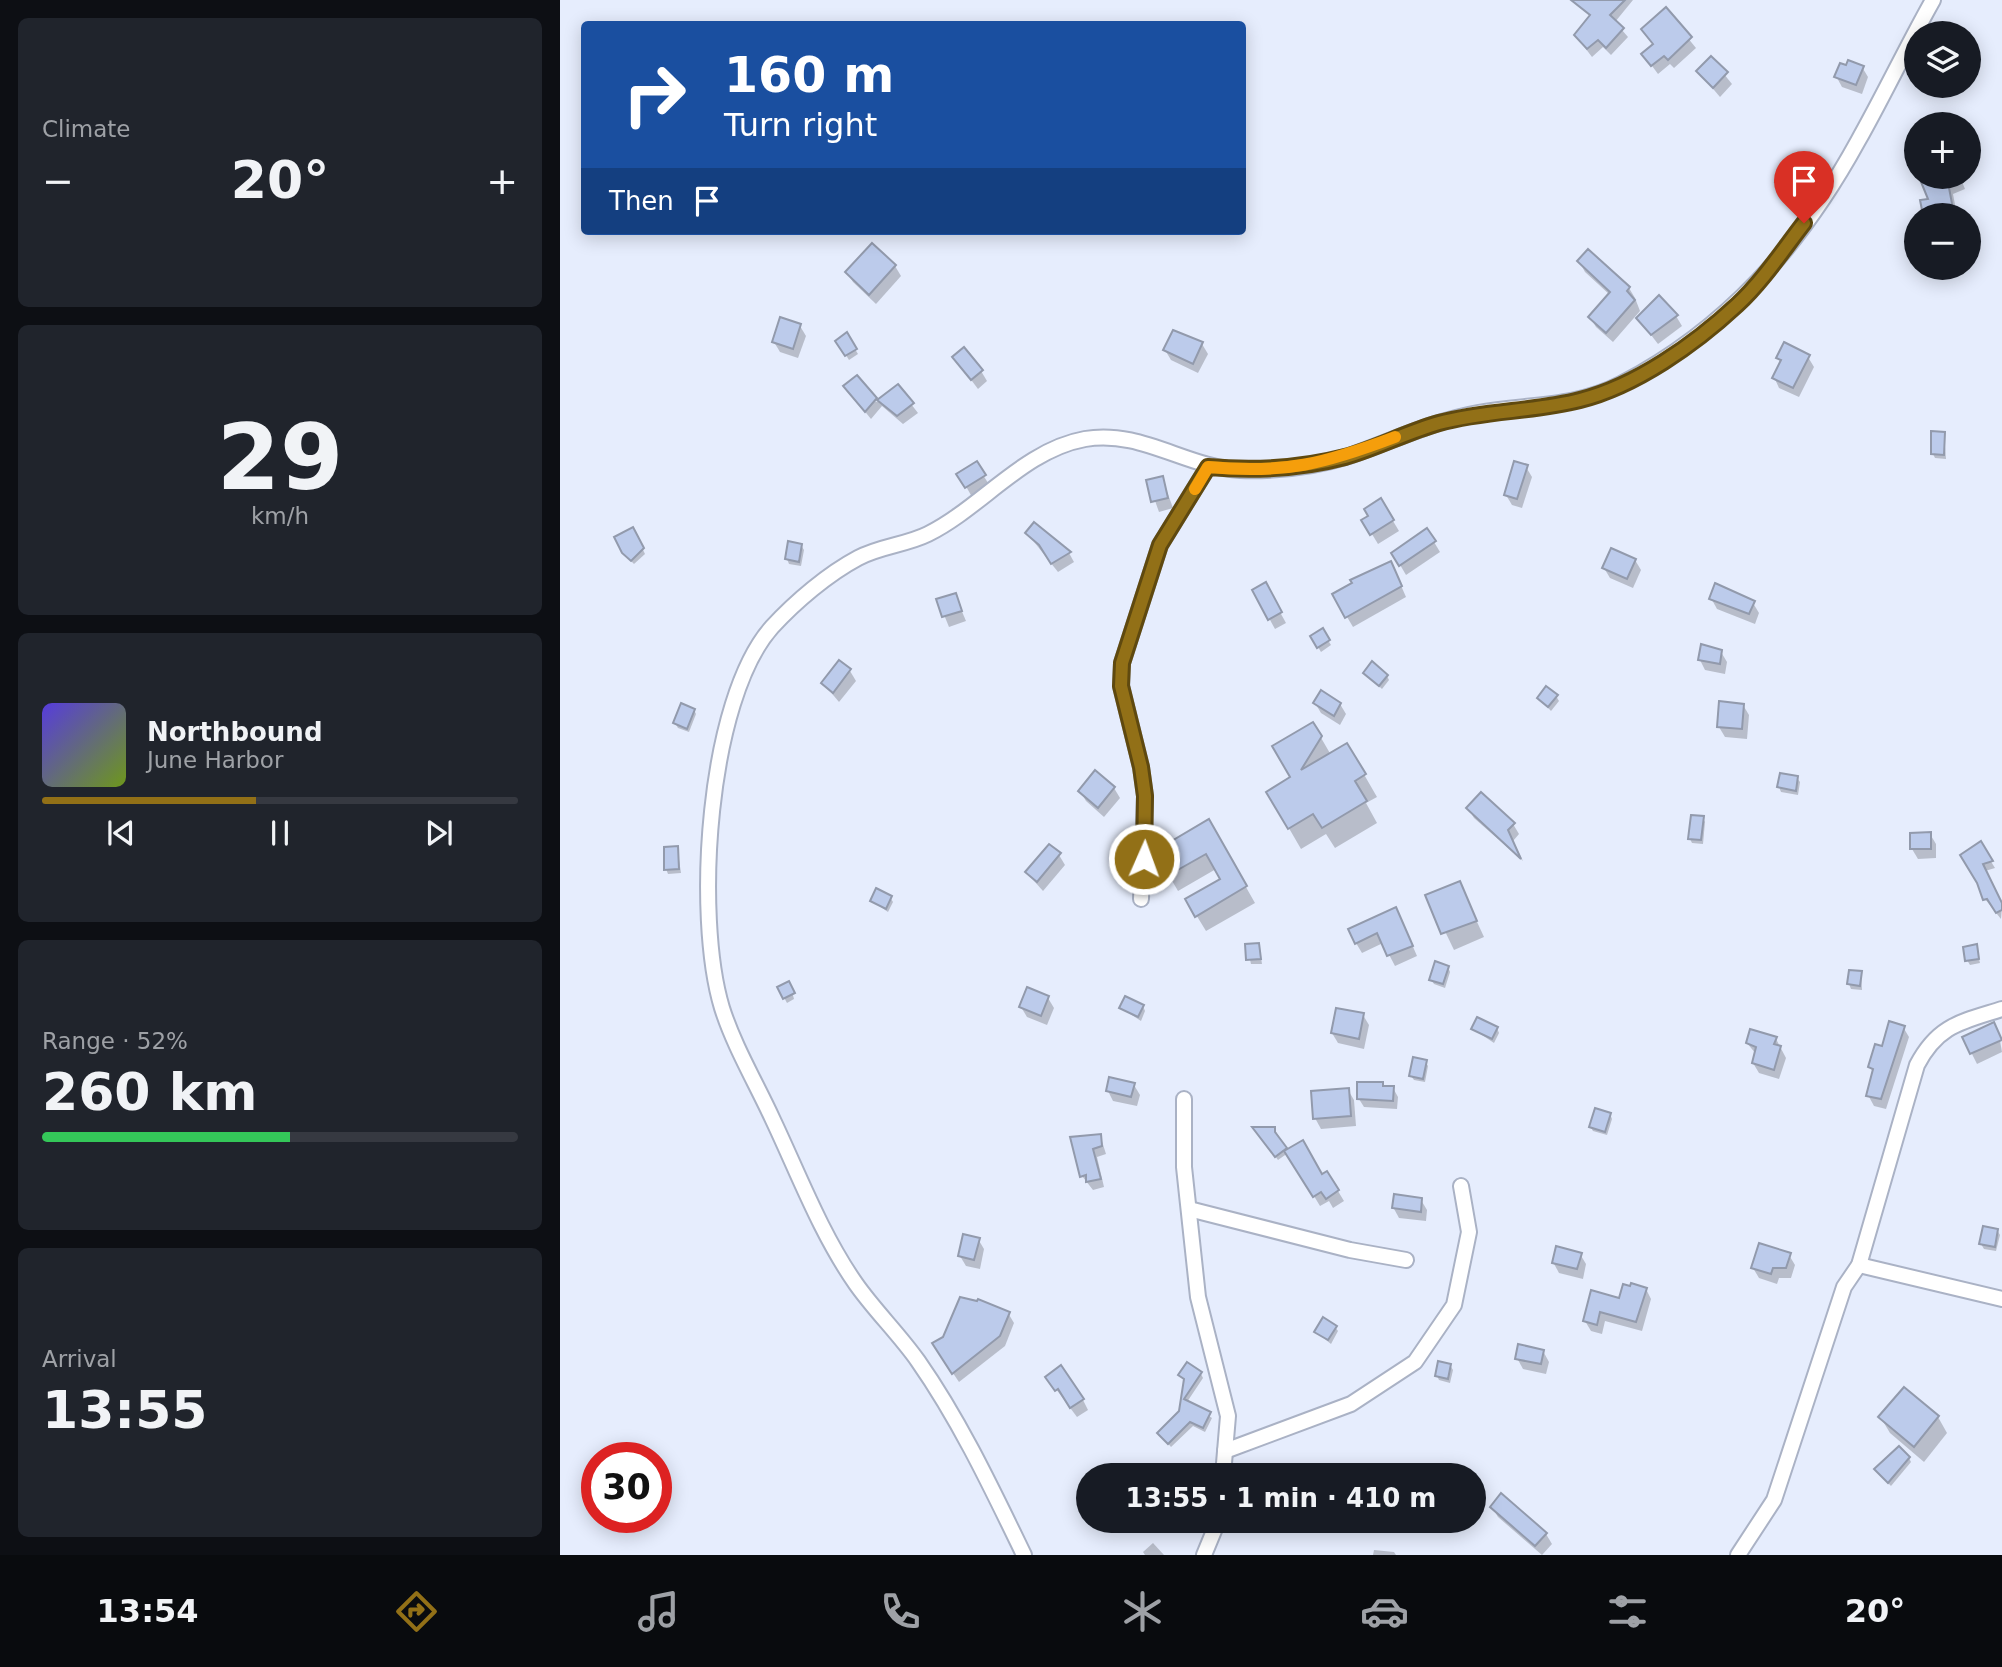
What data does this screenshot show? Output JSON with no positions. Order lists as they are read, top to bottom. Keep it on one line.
{"page":{"tile":["Climate",["29","km/h"],["Range · 52%","260 km"],["Arrival","13:55"]],"map_buttons":["+","−"],"turn":["160 m","Turn right"],"heat":["−","20°","+"],"then":"Then","song":["Northbound","June Harbor"],"limit":"30","trip":"13:55 · 1 min · 410 m","tabs":["13:54","20°"]}}
